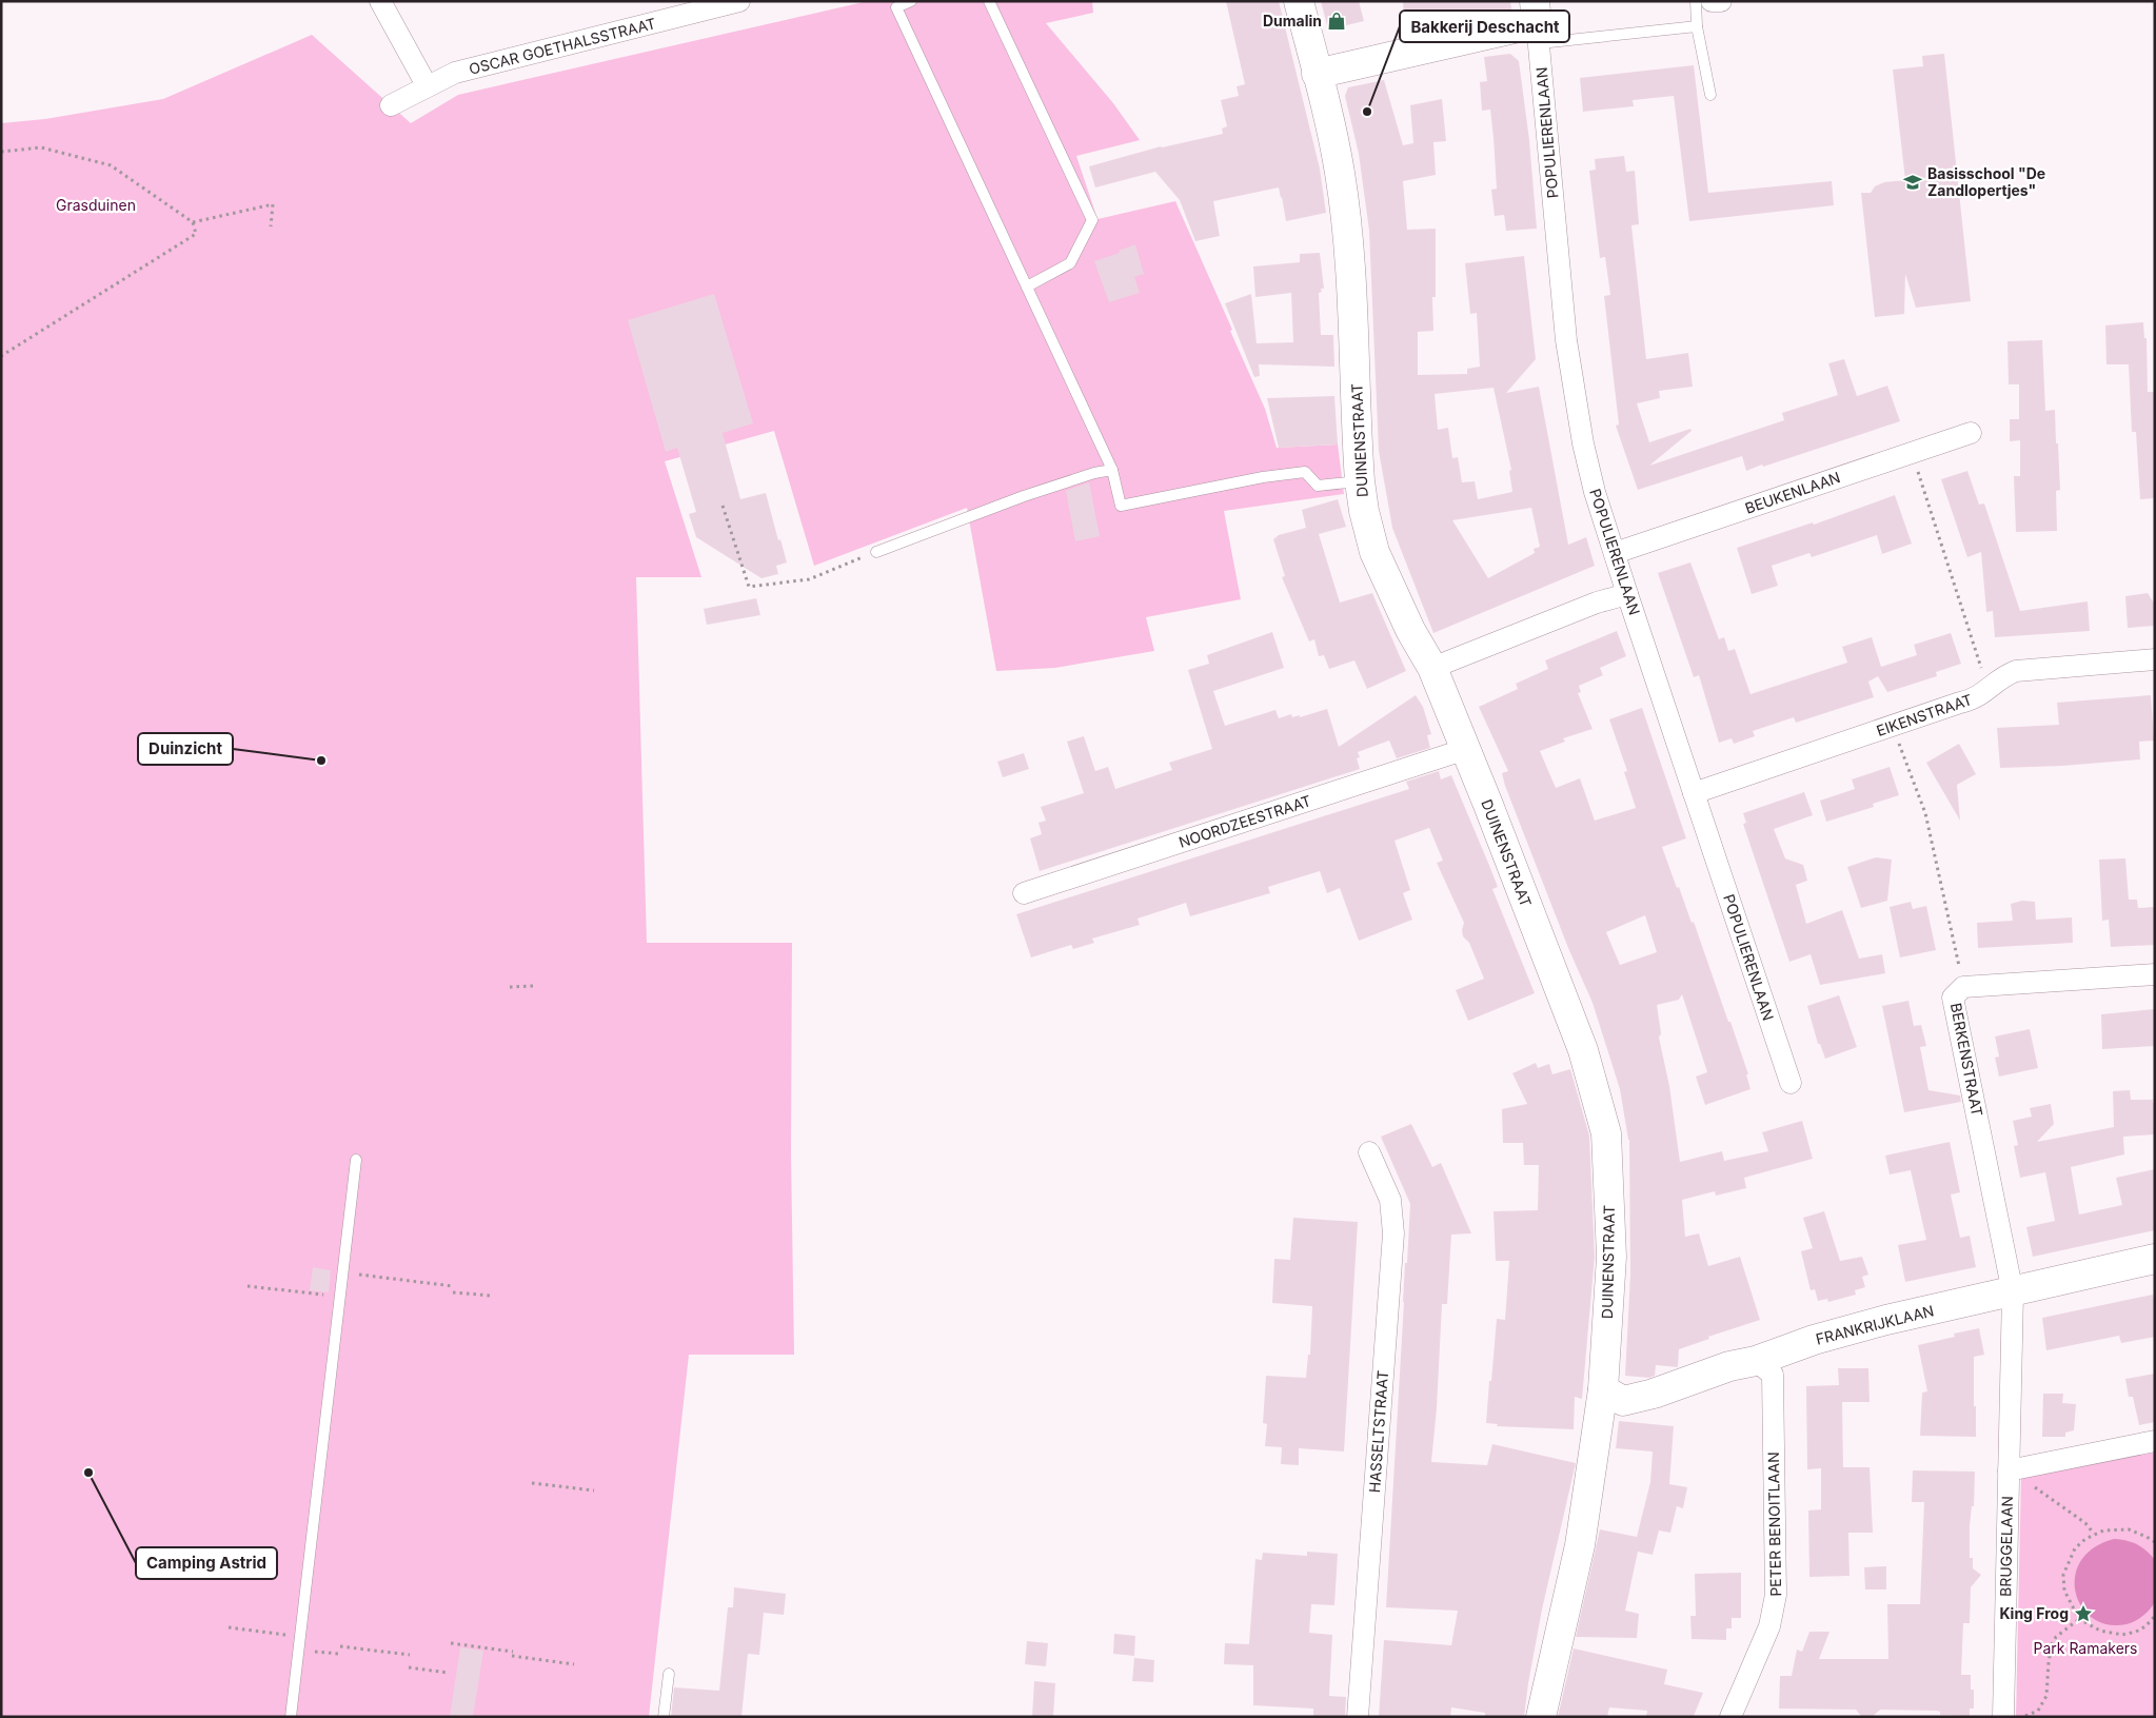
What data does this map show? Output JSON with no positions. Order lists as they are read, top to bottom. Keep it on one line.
{"streets":{"street":["OSCAR GOETHALSSTRAAT","POPULIERENLAAN","DUINENSTRAAT","BEUKENLAAN","EIKENSTRAAT","NOORDZEESTRAAT","BERKENSTRAAT","FRANKRIJKLAAN","HASSELTSTRAAT","PETER BENOITLAAN","BRUGGELAAN"]},"crossings":[["POPULIERENLAAN","BEUKENLAAN"],["POPULIERENLAAN","EIKENSTRAAT"],["DUINENSTRAAT","NOORDZEESTRAAT"],["DUINENSTRAAT","FRANKRIJKLAAN"],["BERKENSTRAAT","FRANKRIJKLAAN"],["BERKENSTRAAT","BRUGGELAAN"],["FRANKRIJKLAAN","PETER BENOITLAAN"],["FRANKRIJKLAAN","BRUGGELAAN"]],"parks":["Grasduinen","Park Ramakers"],"places":{"shop":["Dumalin"],"other":["Bakkerij Deschacht","Duinzicht","Camping Astrid"],"school or university":["Basisschool \"De Zandlopertjes\""],"place":["King Frog"]}}
